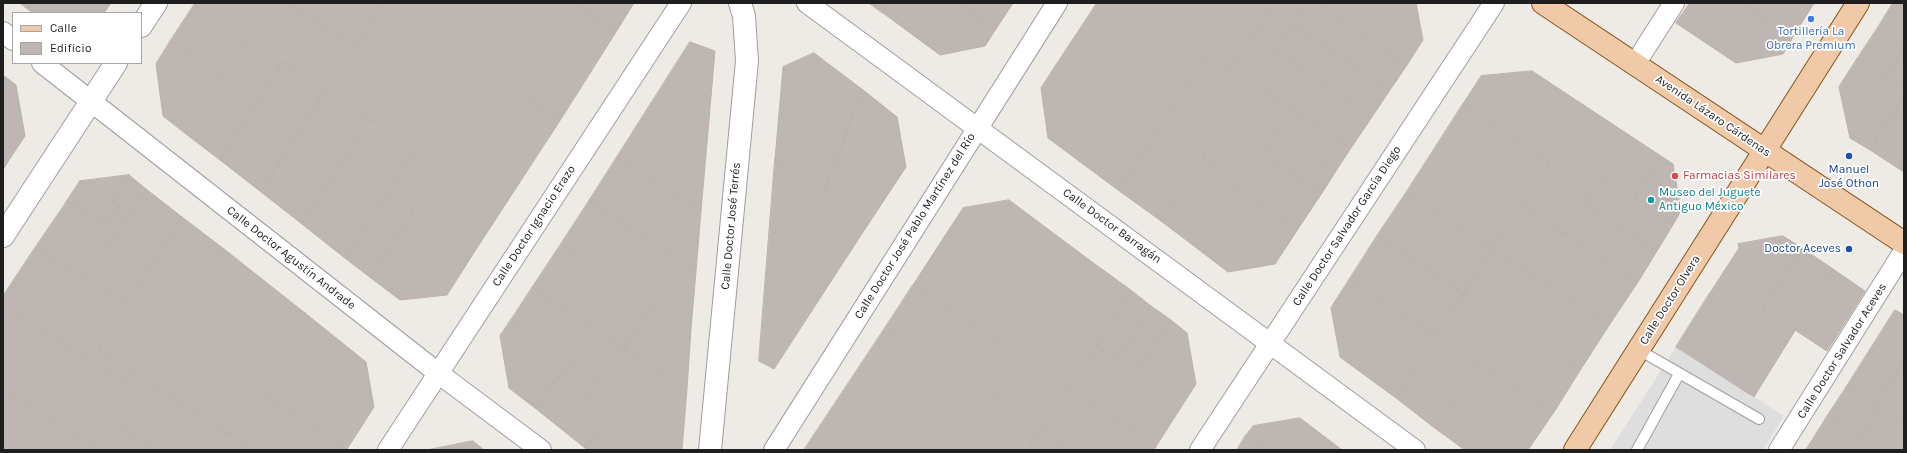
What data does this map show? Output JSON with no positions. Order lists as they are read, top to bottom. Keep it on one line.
{"streets":{"main road":["Avenida Lázaro Cárdenas","Calle Doctor Olvera"],"street":["Calle Doctor Ignacio Erazo","Calle Doctor José Terrés","Calle Doctor José Pablo Martínez del Río","Calle Doctor Barragán","Calle Doctor Salvador García Diego","Calle Doctor Agustín Andrade","Calle Doctor Salvador Aceves"]},"crossings":[["Avenida Lázaro Cárdenas","Calle Doctor Olvera"],["Calle Doctor Ignacio Erazo","Calle Doctor Agustín Andrade"],["Calle Doctor José Pablo Martínez del Río","Calle Doctor Barragán"],["Calle Doctor Barragán","Calle Doctor Salvador García Diego"]],"places":["Tortillería La Obrera Premium","Manuel José Othon","Farmacias Similares","Museo del Juguete Antiguo México","Doctor Aceves"],"legend":["Calle","Edificio"]}
